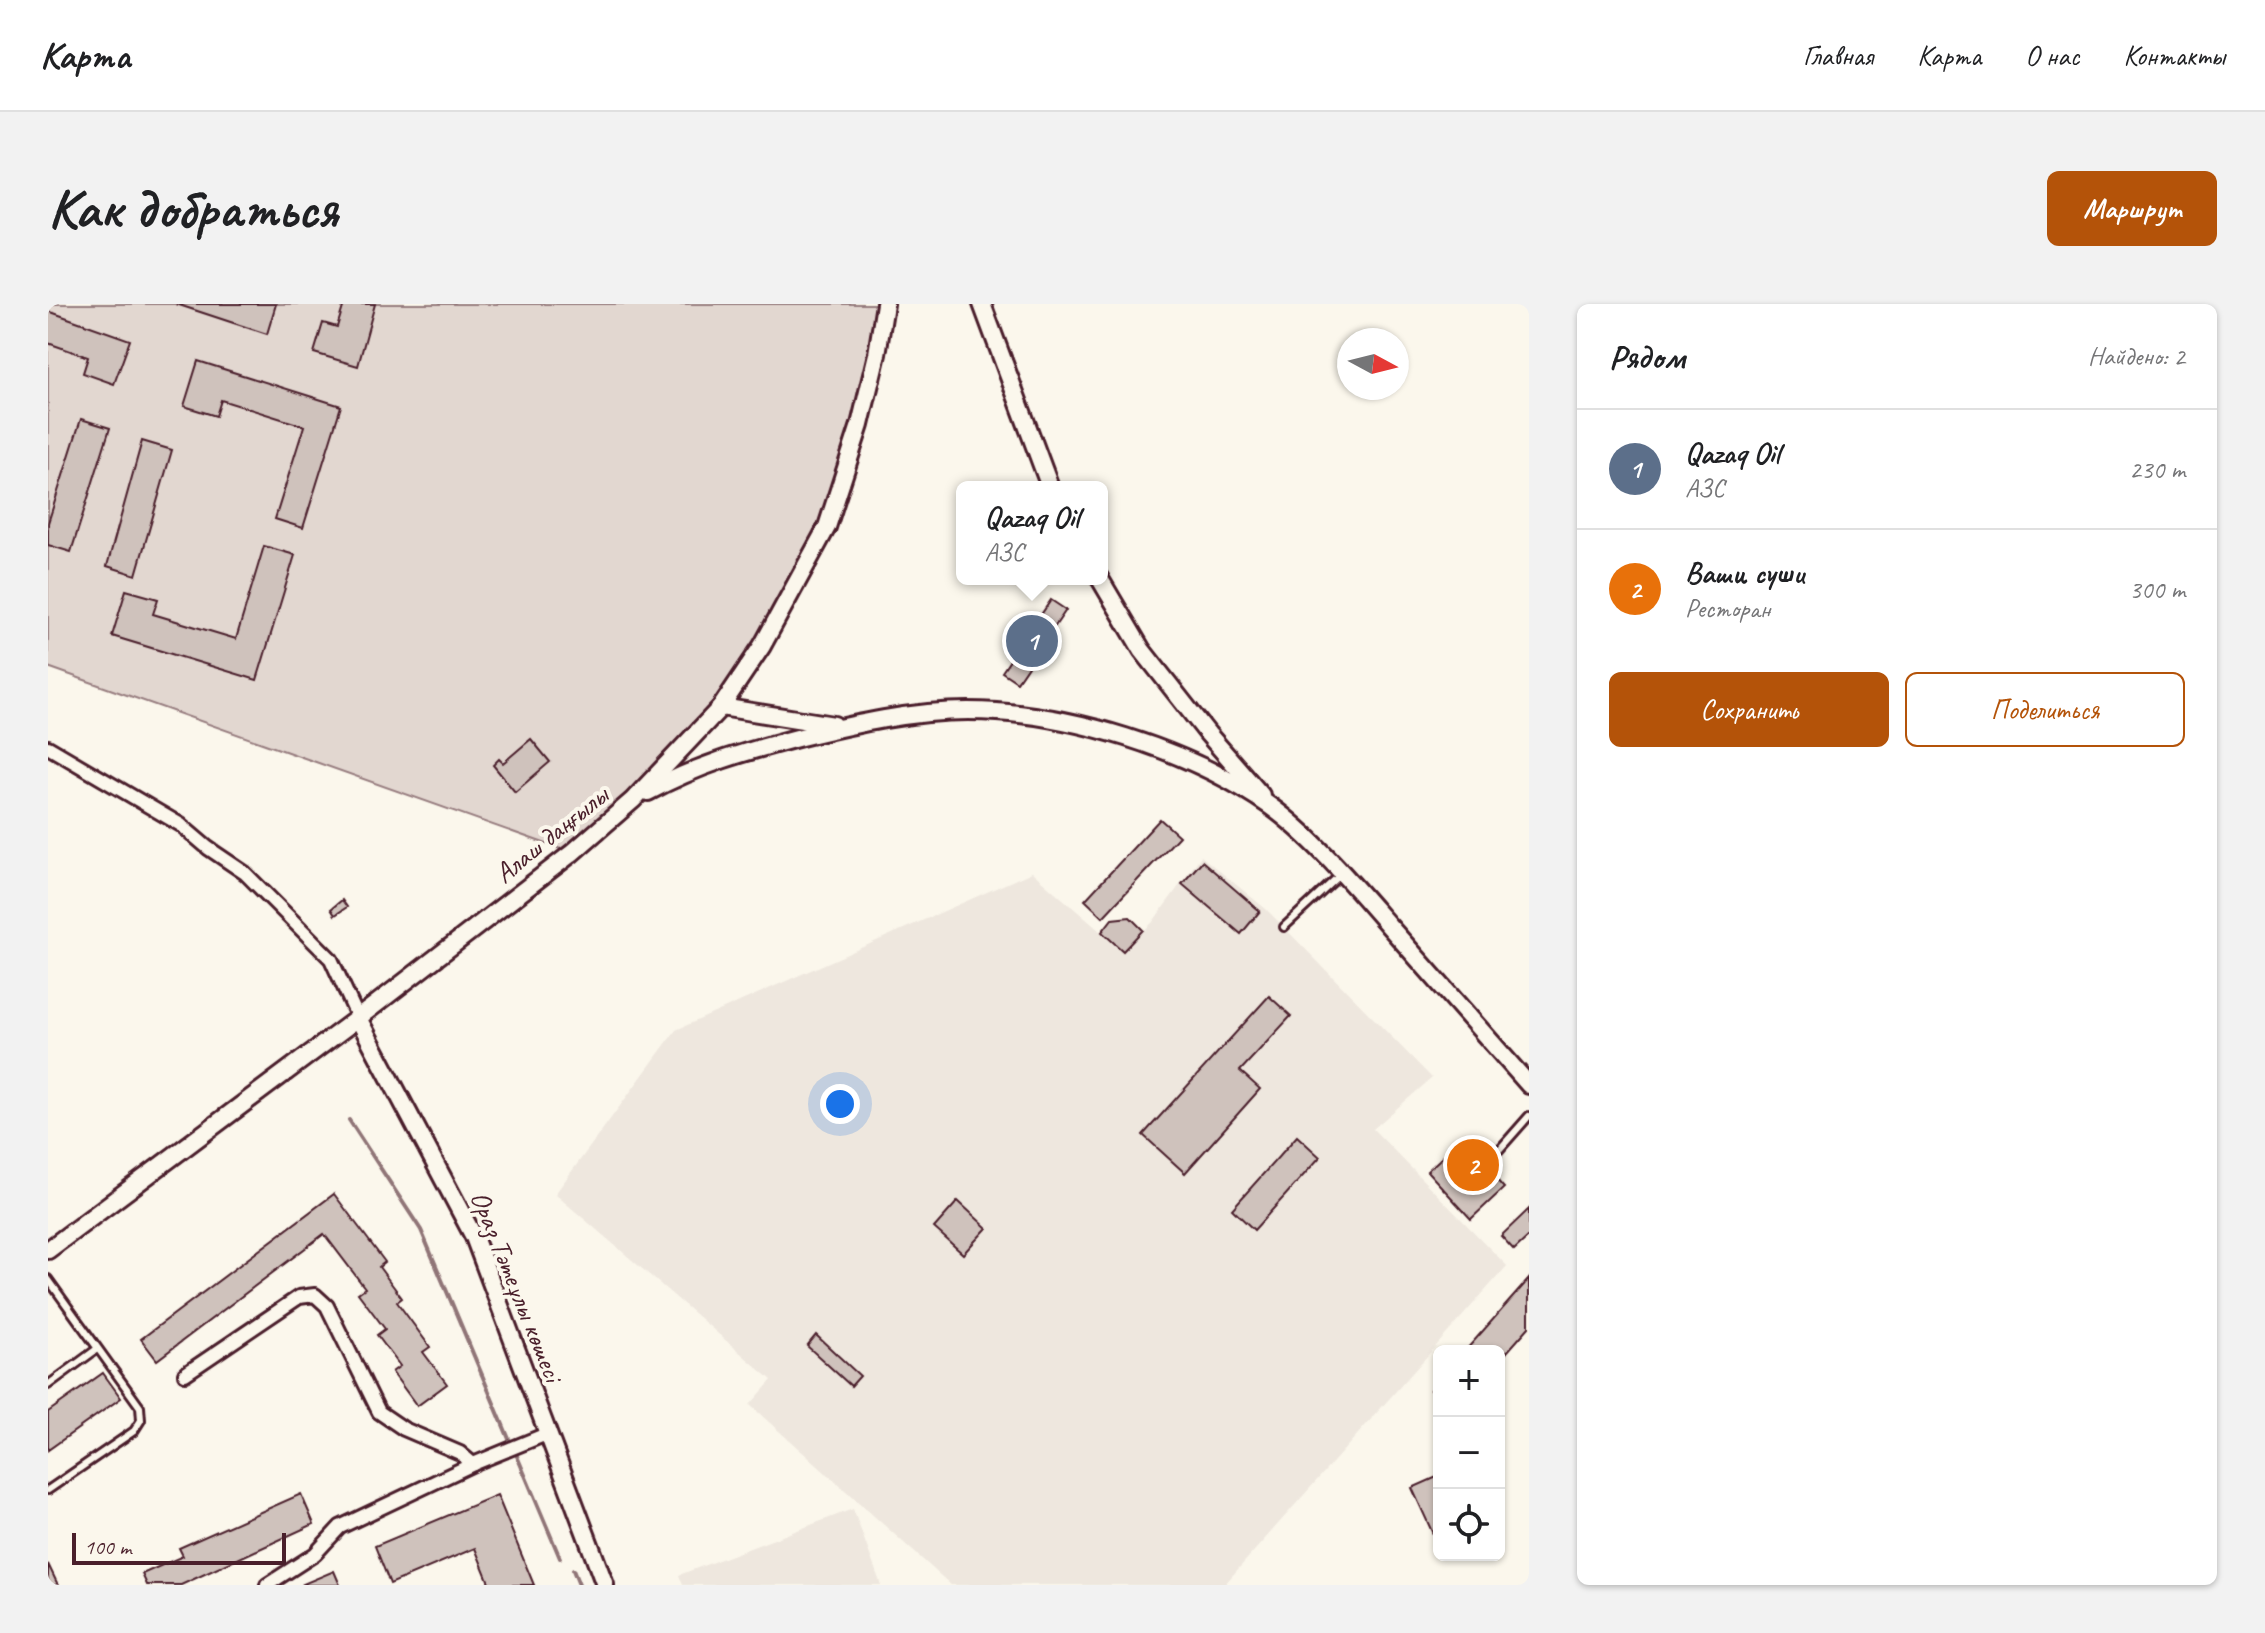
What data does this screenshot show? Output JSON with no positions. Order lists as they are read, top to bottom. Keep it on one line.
{"streets":{"main road":["Алаш даңғылы","Ораз Тәтеұлы көшесі"]},"crossings":[["Алаш даңғылы","Ораз Тәтеұлы көшесі"]],"scale_bar":"100 m","north":"right","page":{"header":"Карта","nav":["Главная","Карта","О нас","Контакты"],"buttons":["Маршрут",["Сохранить","Поделиться"]],"title":"Как добраться","heading":["Рядом","Найдено: 2"],"list":[{"mark":"1","name":"Qazaq Oil","note":"АЗС","value":"230 m"},{"mark":"2","name":"Ваши суши","note":"Ресторан","value":"300 m"}],"popup":["Qazaq Oil","АЗС"],"pins":["1","2"],"map_buttons":["+","−"],"scale":"100 m"}}
